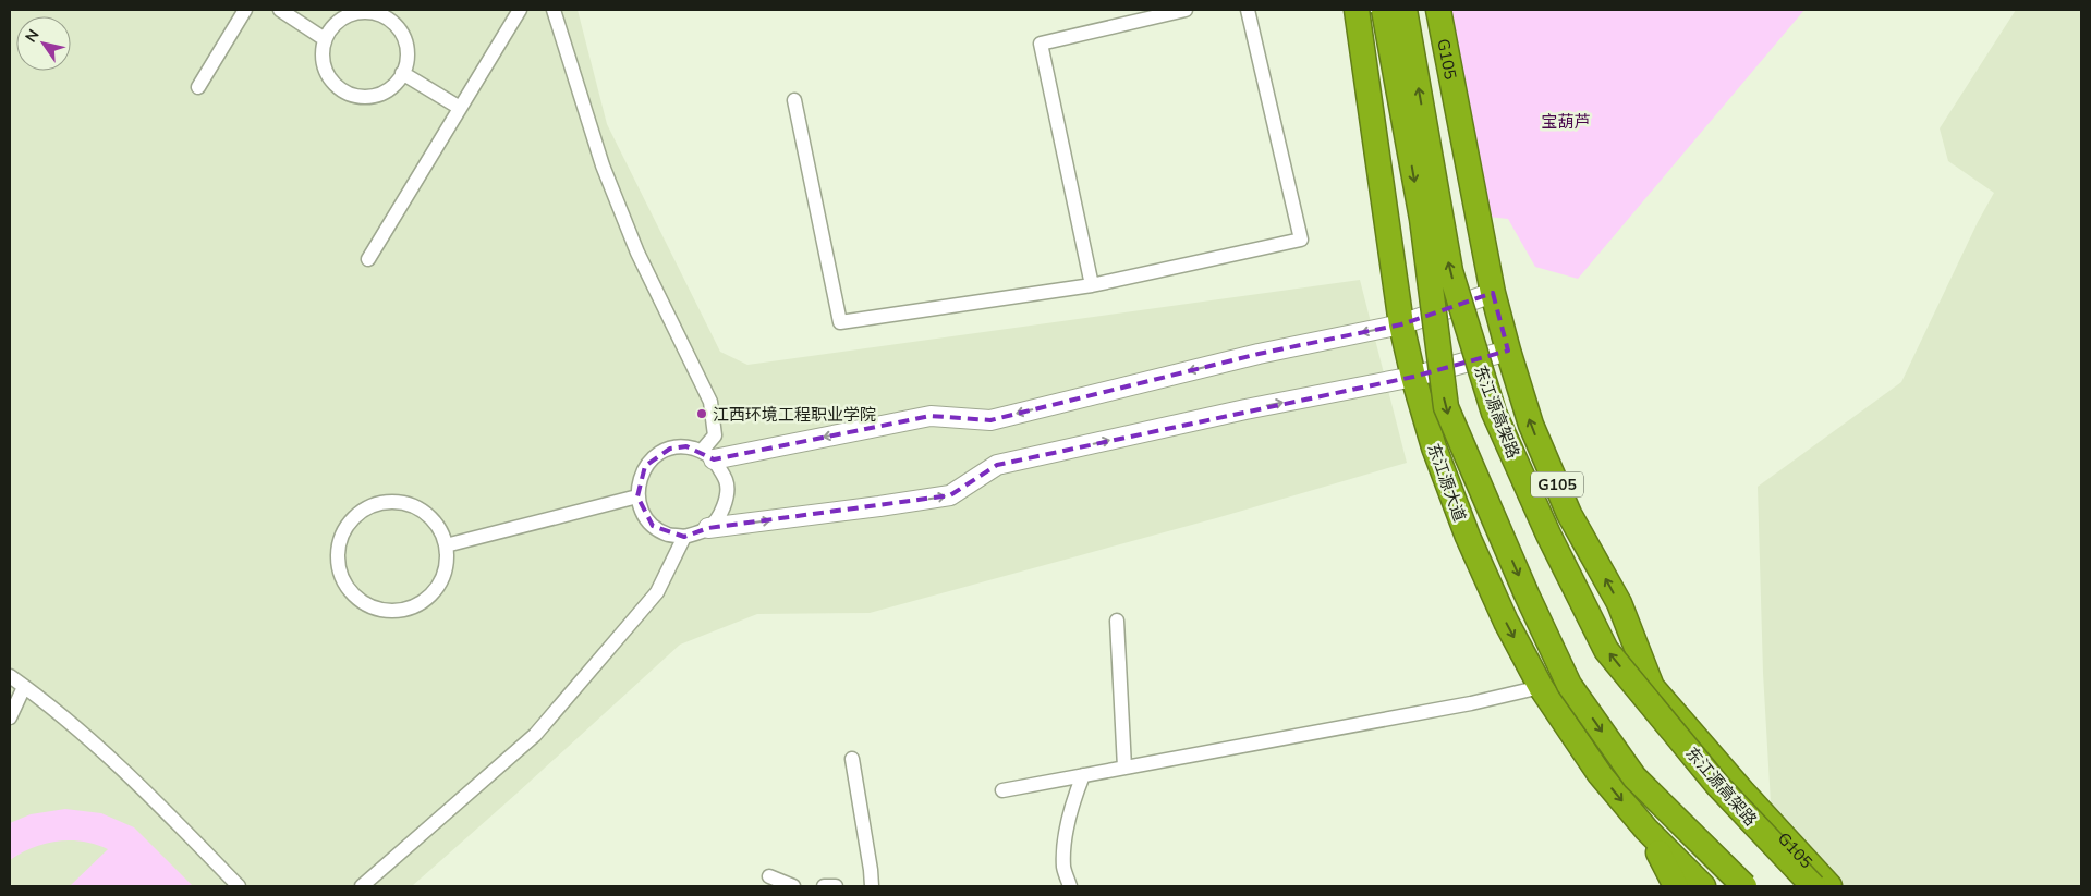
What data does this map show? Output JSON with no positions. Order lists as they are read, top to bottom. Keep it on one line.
{"streets":{"highway":["G105","东江源高架路","东江源大道"]},"parks":["宝葫芦"],"places":["江西环境工程职业学院"],"north":"top left"}
